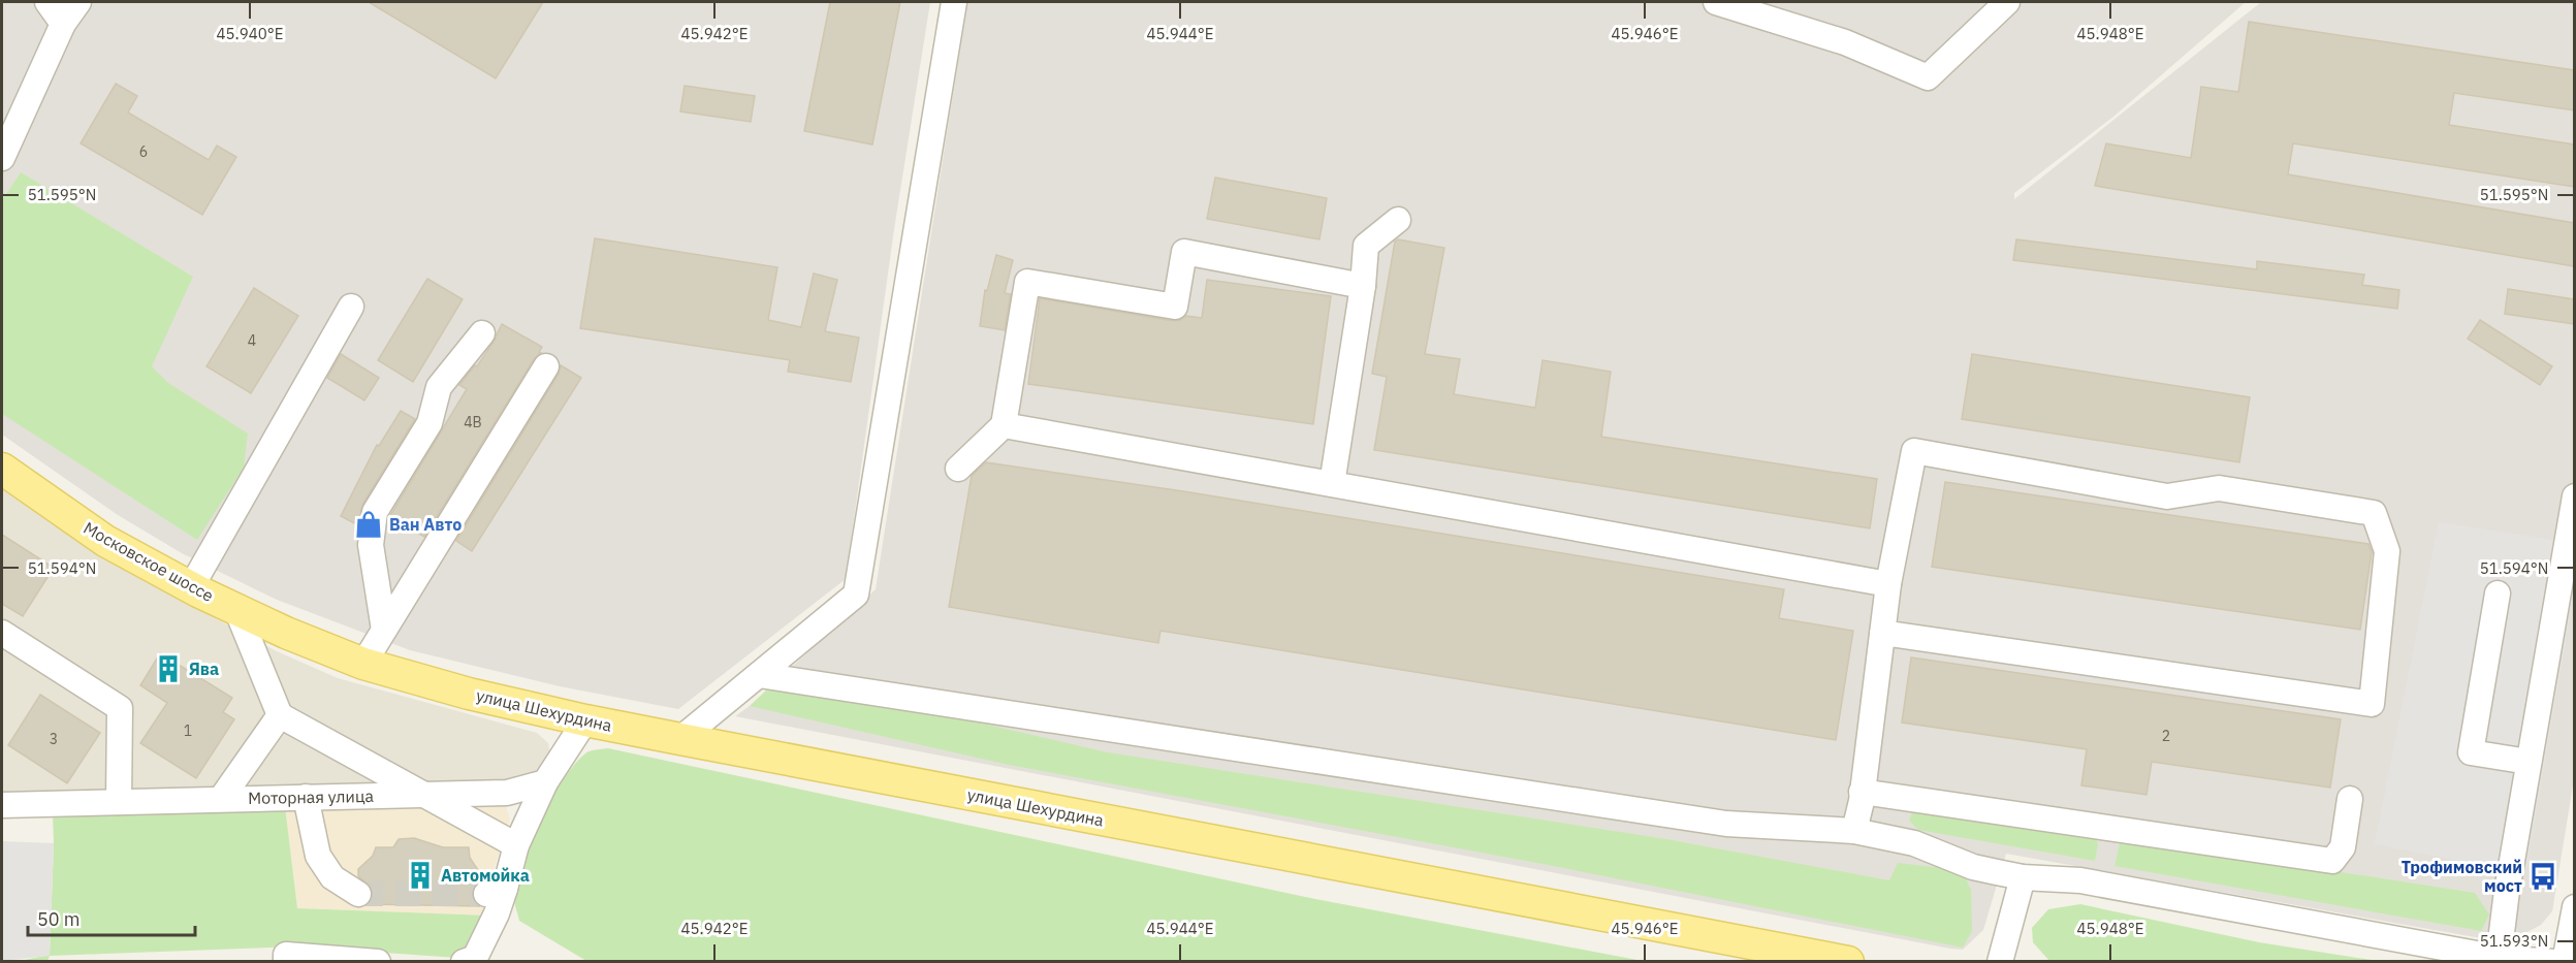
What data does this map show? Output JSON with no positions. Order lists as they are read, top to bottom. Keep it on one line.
{"streets":{"main road":["Московское шоссе","улица Шехурдина"],"street":["Моторная улица"]},"crossings":[["Московское шоссе","улица Шехурдина"]],"places":{"shop":["Ван Авто"],"building":["Ява","Автомойка"],"bus stop":["Трофимовский мост"]},"house_numbers":["6","4","4В","1","2","3"],"scale_bar":"50 m","coordinates":["45.940°E","45.942°E","45.944°E","45.946°E","45.948°E","51.595°N","51.594°N","51.593°N"]}
